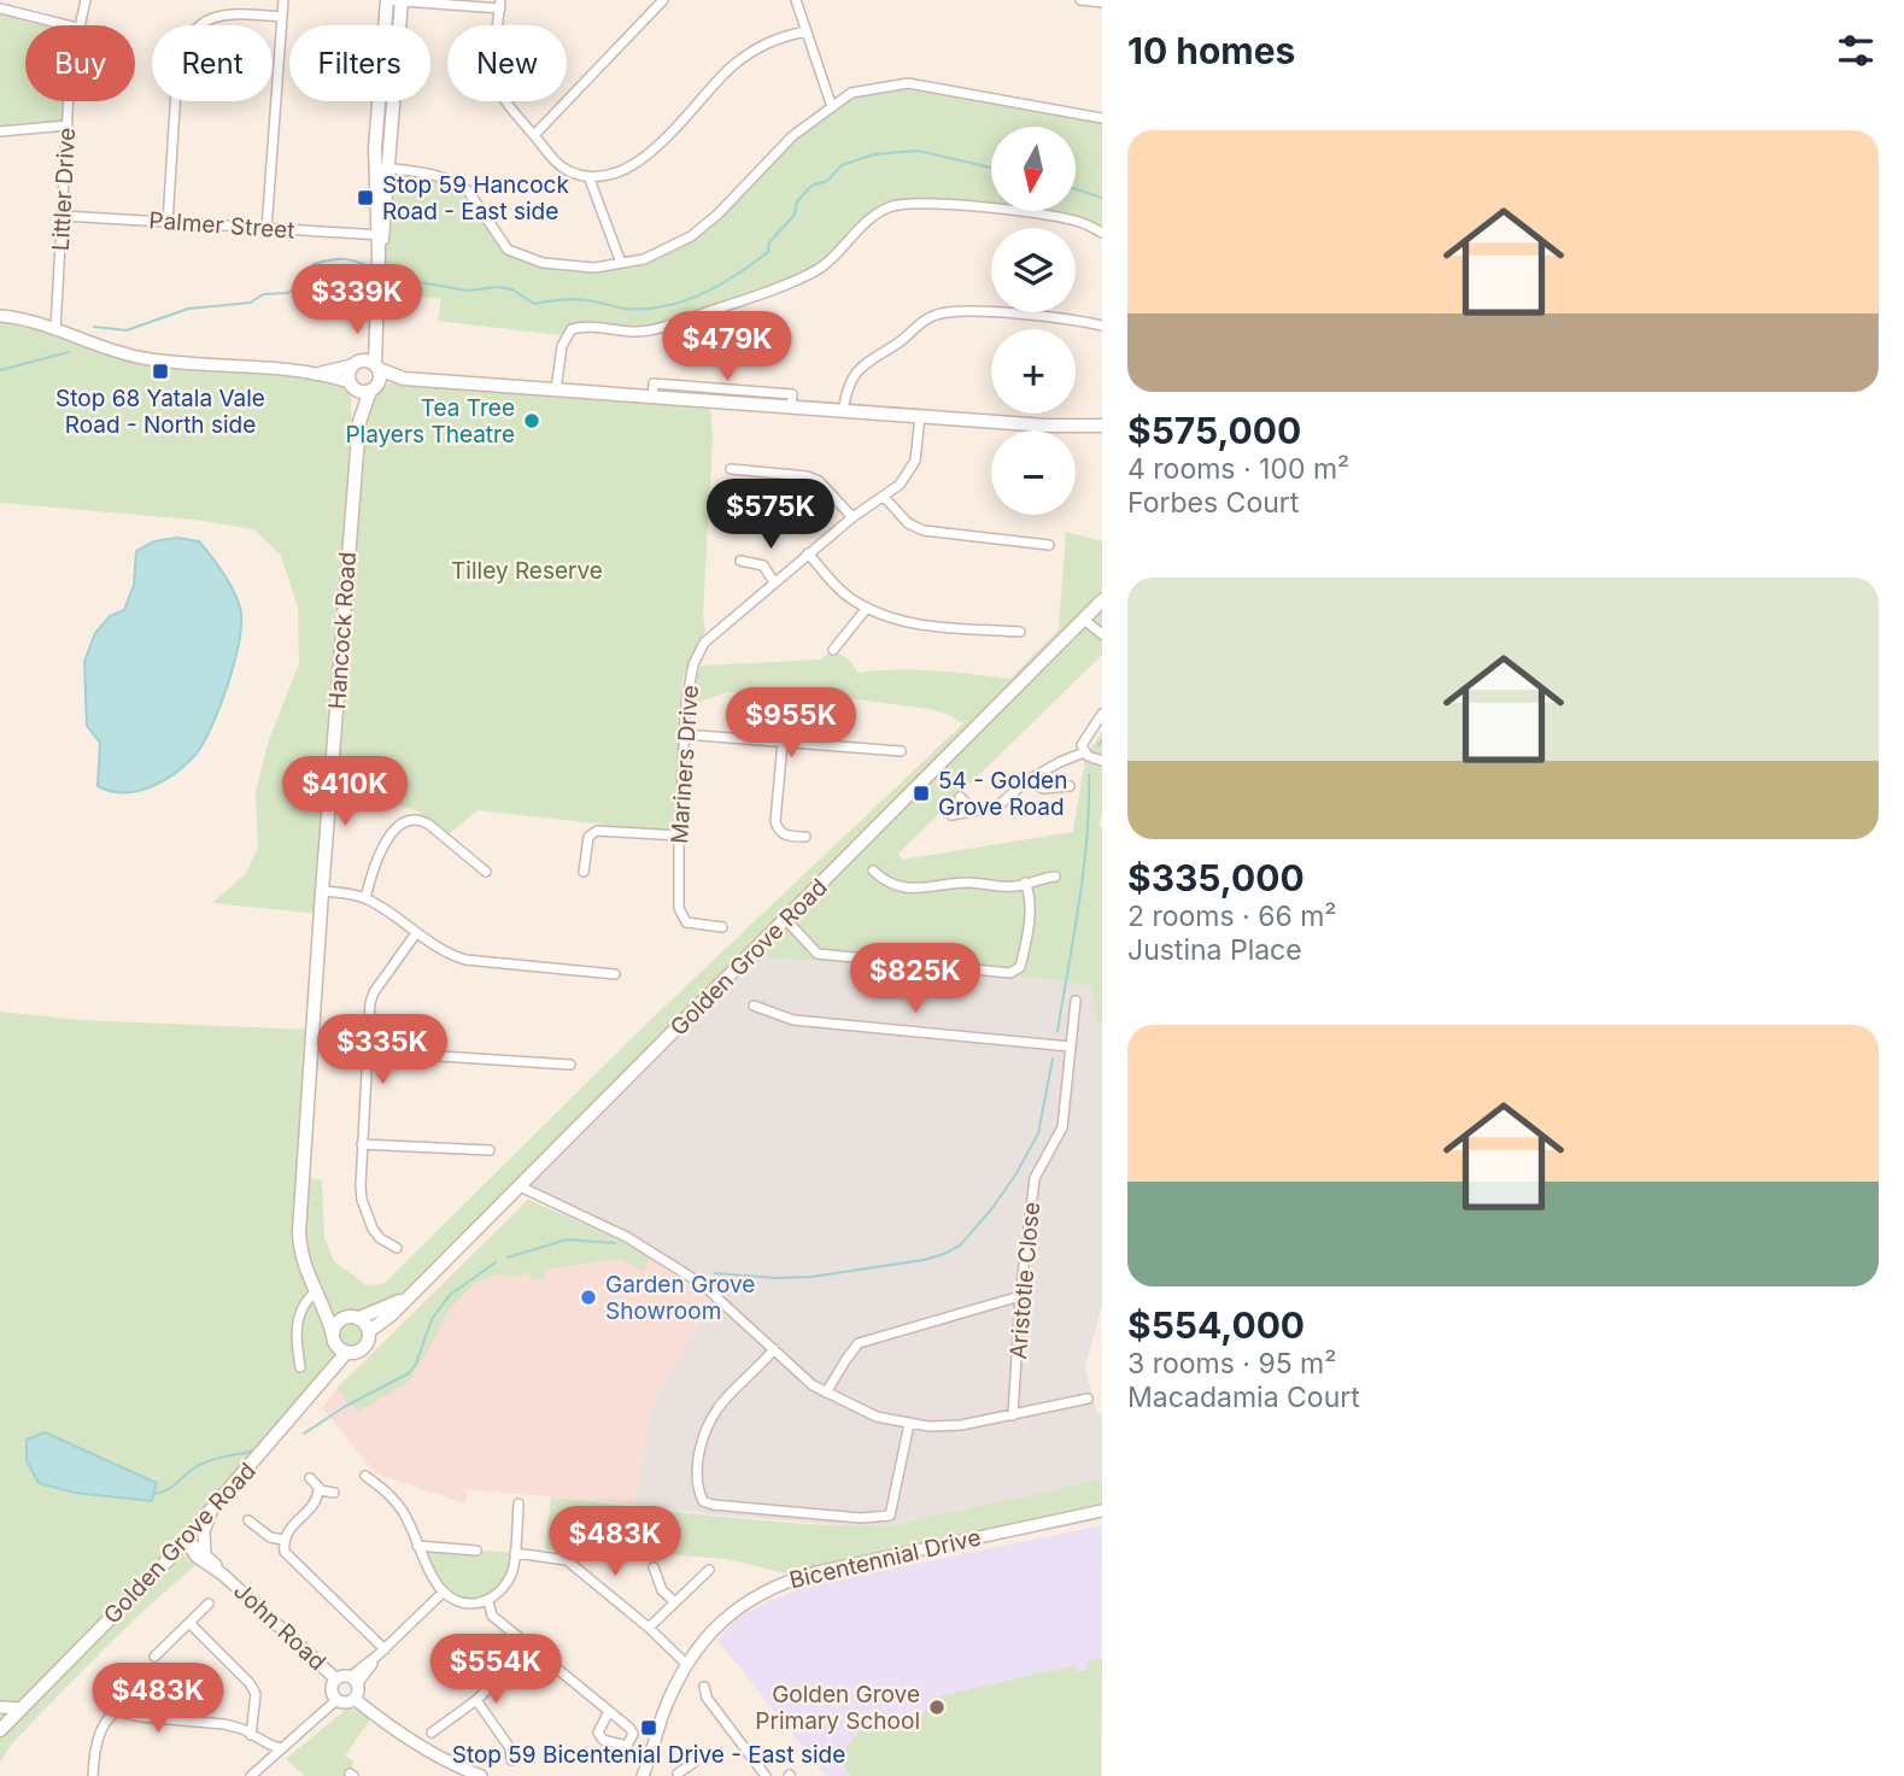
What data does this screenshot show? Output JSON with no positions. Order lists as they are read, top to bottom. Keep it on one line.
{"streets":{"main road":["Hancock Road","Golden Grove Road"],"street":["Littler Drive","Palmer Street","Mariners Drive","Aristotle Close","Bicentennial Drive","John Road"]},"crossings":[["Littler Drive","Palmer Street"],["Hancock Road","Golden Grove Road"],["Golden Grove Road","John Road"]],"parks":["Tilley Reserve"],"places":{"transit":["Stop 59 Hancock Road - East side","Stop 68 Yatala Vale Road - North side","54 - Golden Grove Road","Stop 59 Bicentenial Drive - East side"],"other":["Tea Tree Players Theatre","Garden Grove Showroom","Golden Grove Primary School"]},"north":"bottom","page":{"heading":"10 homes","chip":["Buy","Rent","Filters","New"],"list":[{"name":"$575,000","note":"4 rooms · 100 m² · Forbes Court"},{"name":"$335,000","note":"2 rooms · 66 m² · Justina Place"},{"name":"$554,000","note":"3 rooms · 95 m² · Macadamia Court"}],"map_buttons":["+","−"],"price":["$339K","$479K","$575K","$955K","$410K","$825K","$335K","$483K","$554K","$483K"]}}
